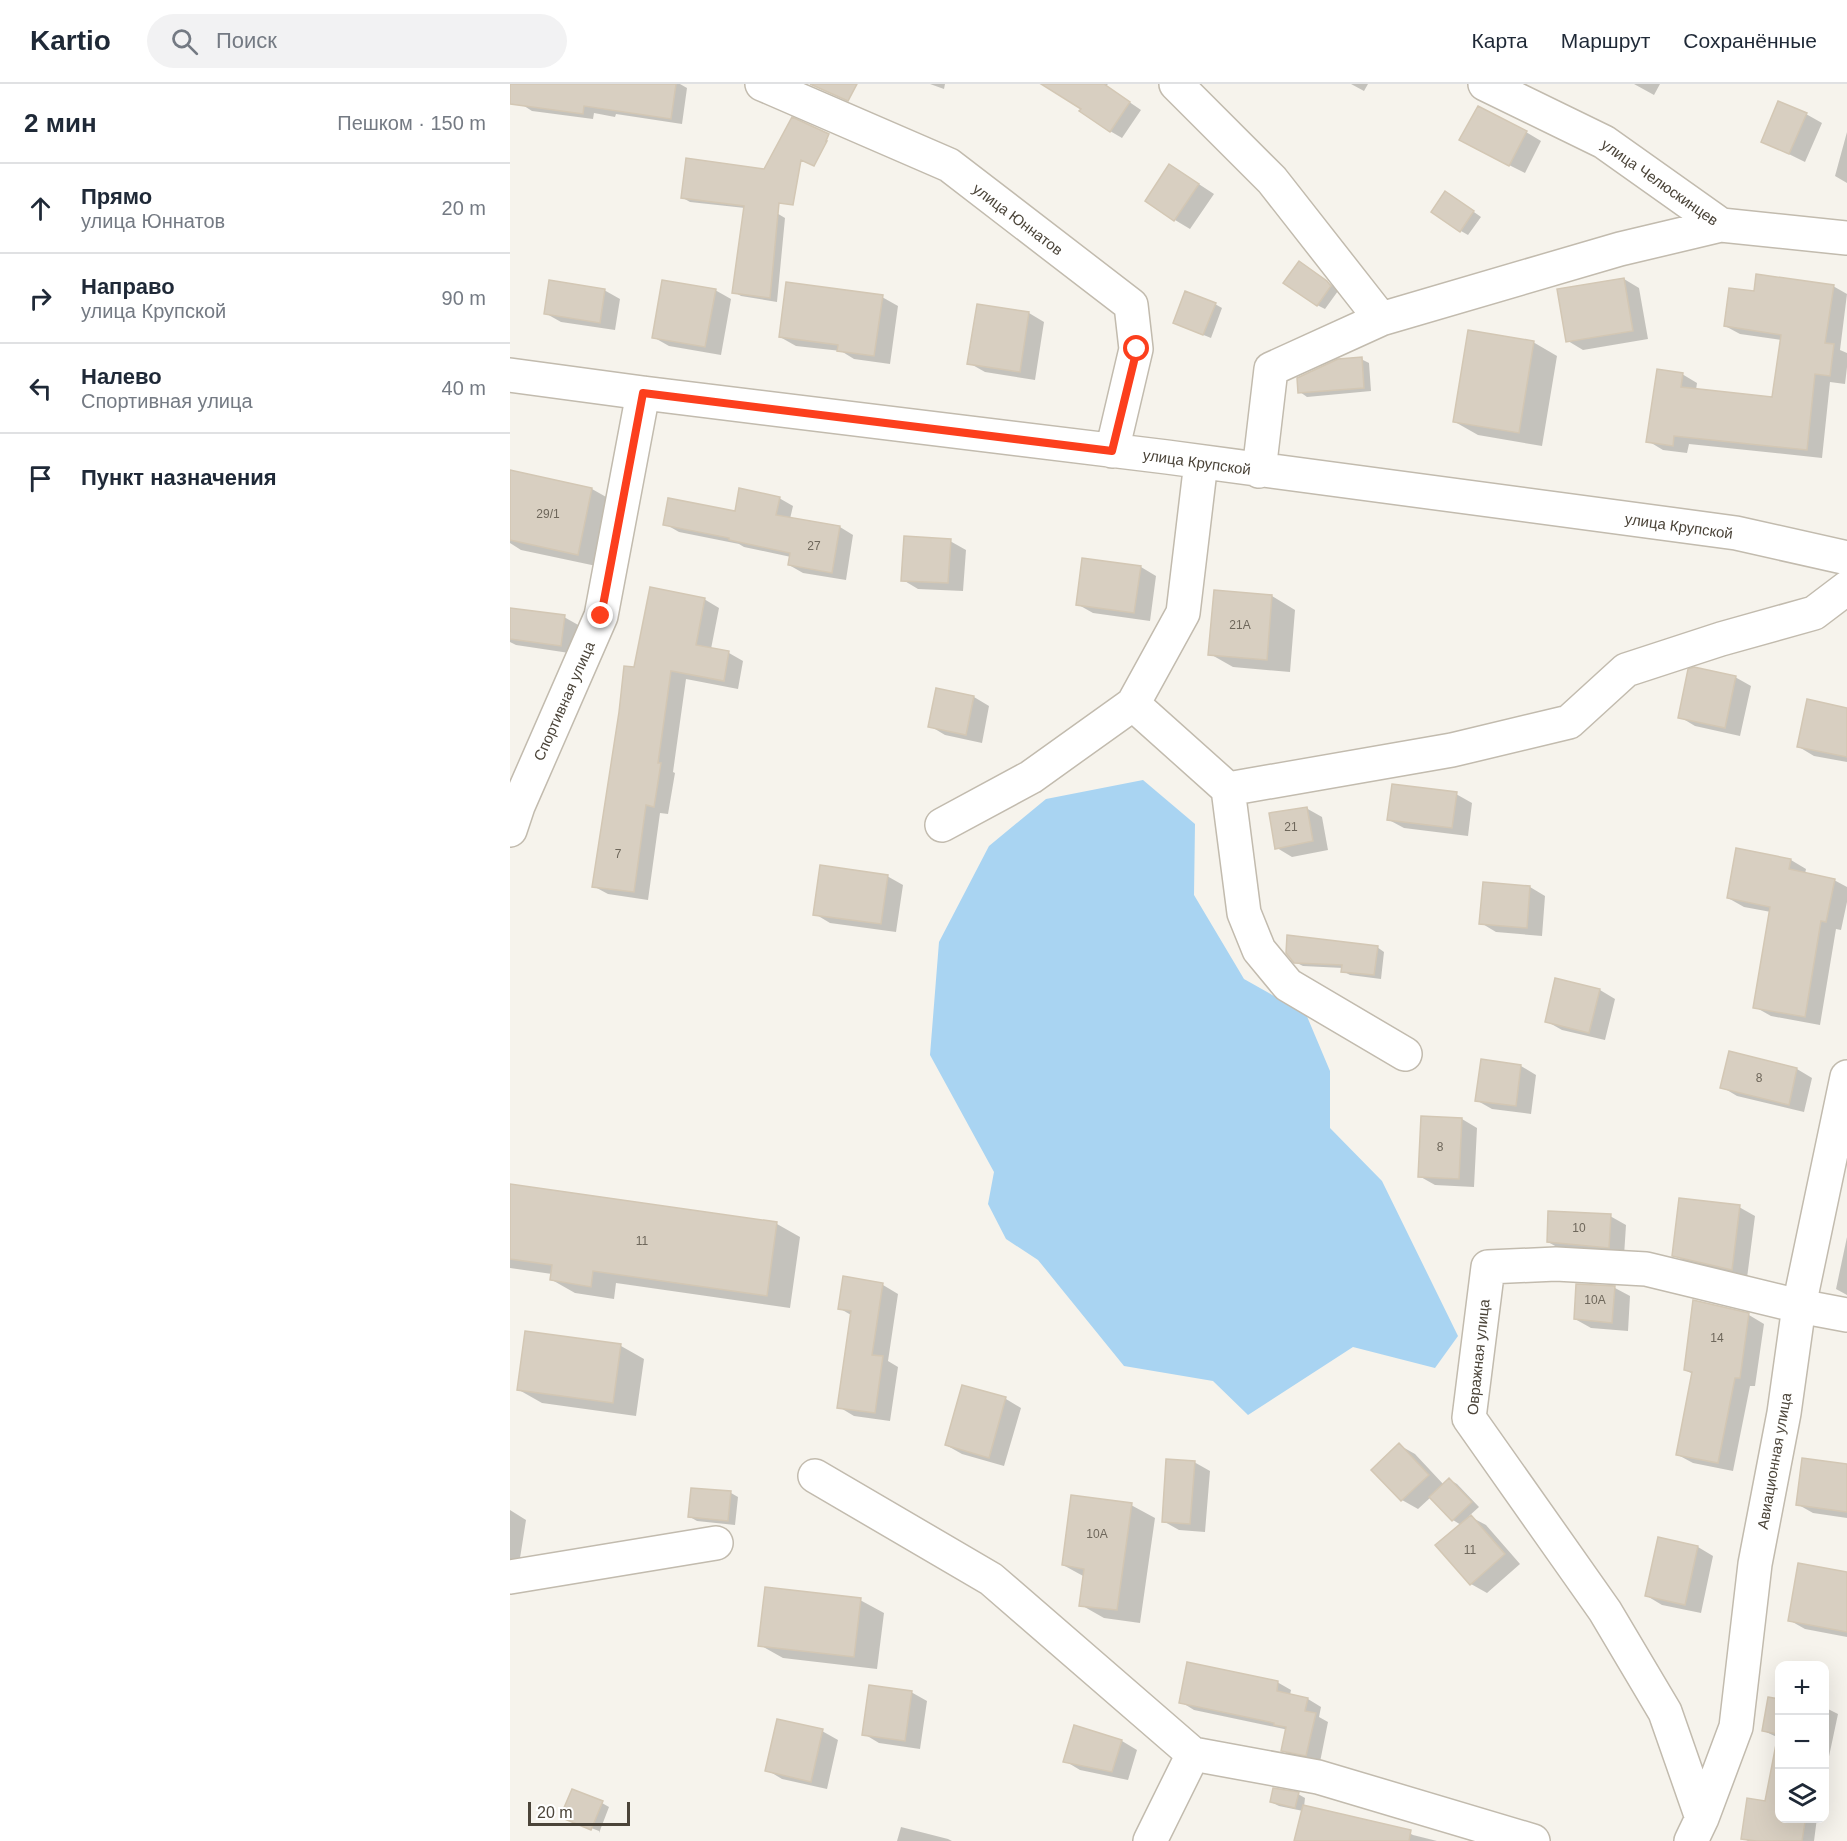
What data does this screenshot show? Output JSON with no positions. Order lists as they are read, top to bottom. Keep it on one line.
{"streets":{"street":["улица Челюскинцев","улица Юннатов","улица Крупской","Спортивная улица","Овражная улица","Авиационная улица"]},"crossings":[["улица Юннатов","улица Крупской"],["улица Крупской","Спортивная улица"],["Овражная улица","Авиационная улица"]],"house_numbers":["29/1","27","21А","21","7","8","8","10","11","10А","14","10А","11"],"scale_bar":"20 m","page":{"header":"Kartio","search":"Поиск","nav":["Карта","Маршрут","Сохранённые"],"heading":["2 мин","Пешком · 150 m"],"list":[["Прямо","улица Юннатов","20 m"],["Направо","улица Крупской","90 m"],["Налево","Спортивная улица","40 m"],"Пункт назначения"],"map_buttons":["+","−"],"scale":"20 m"}}
